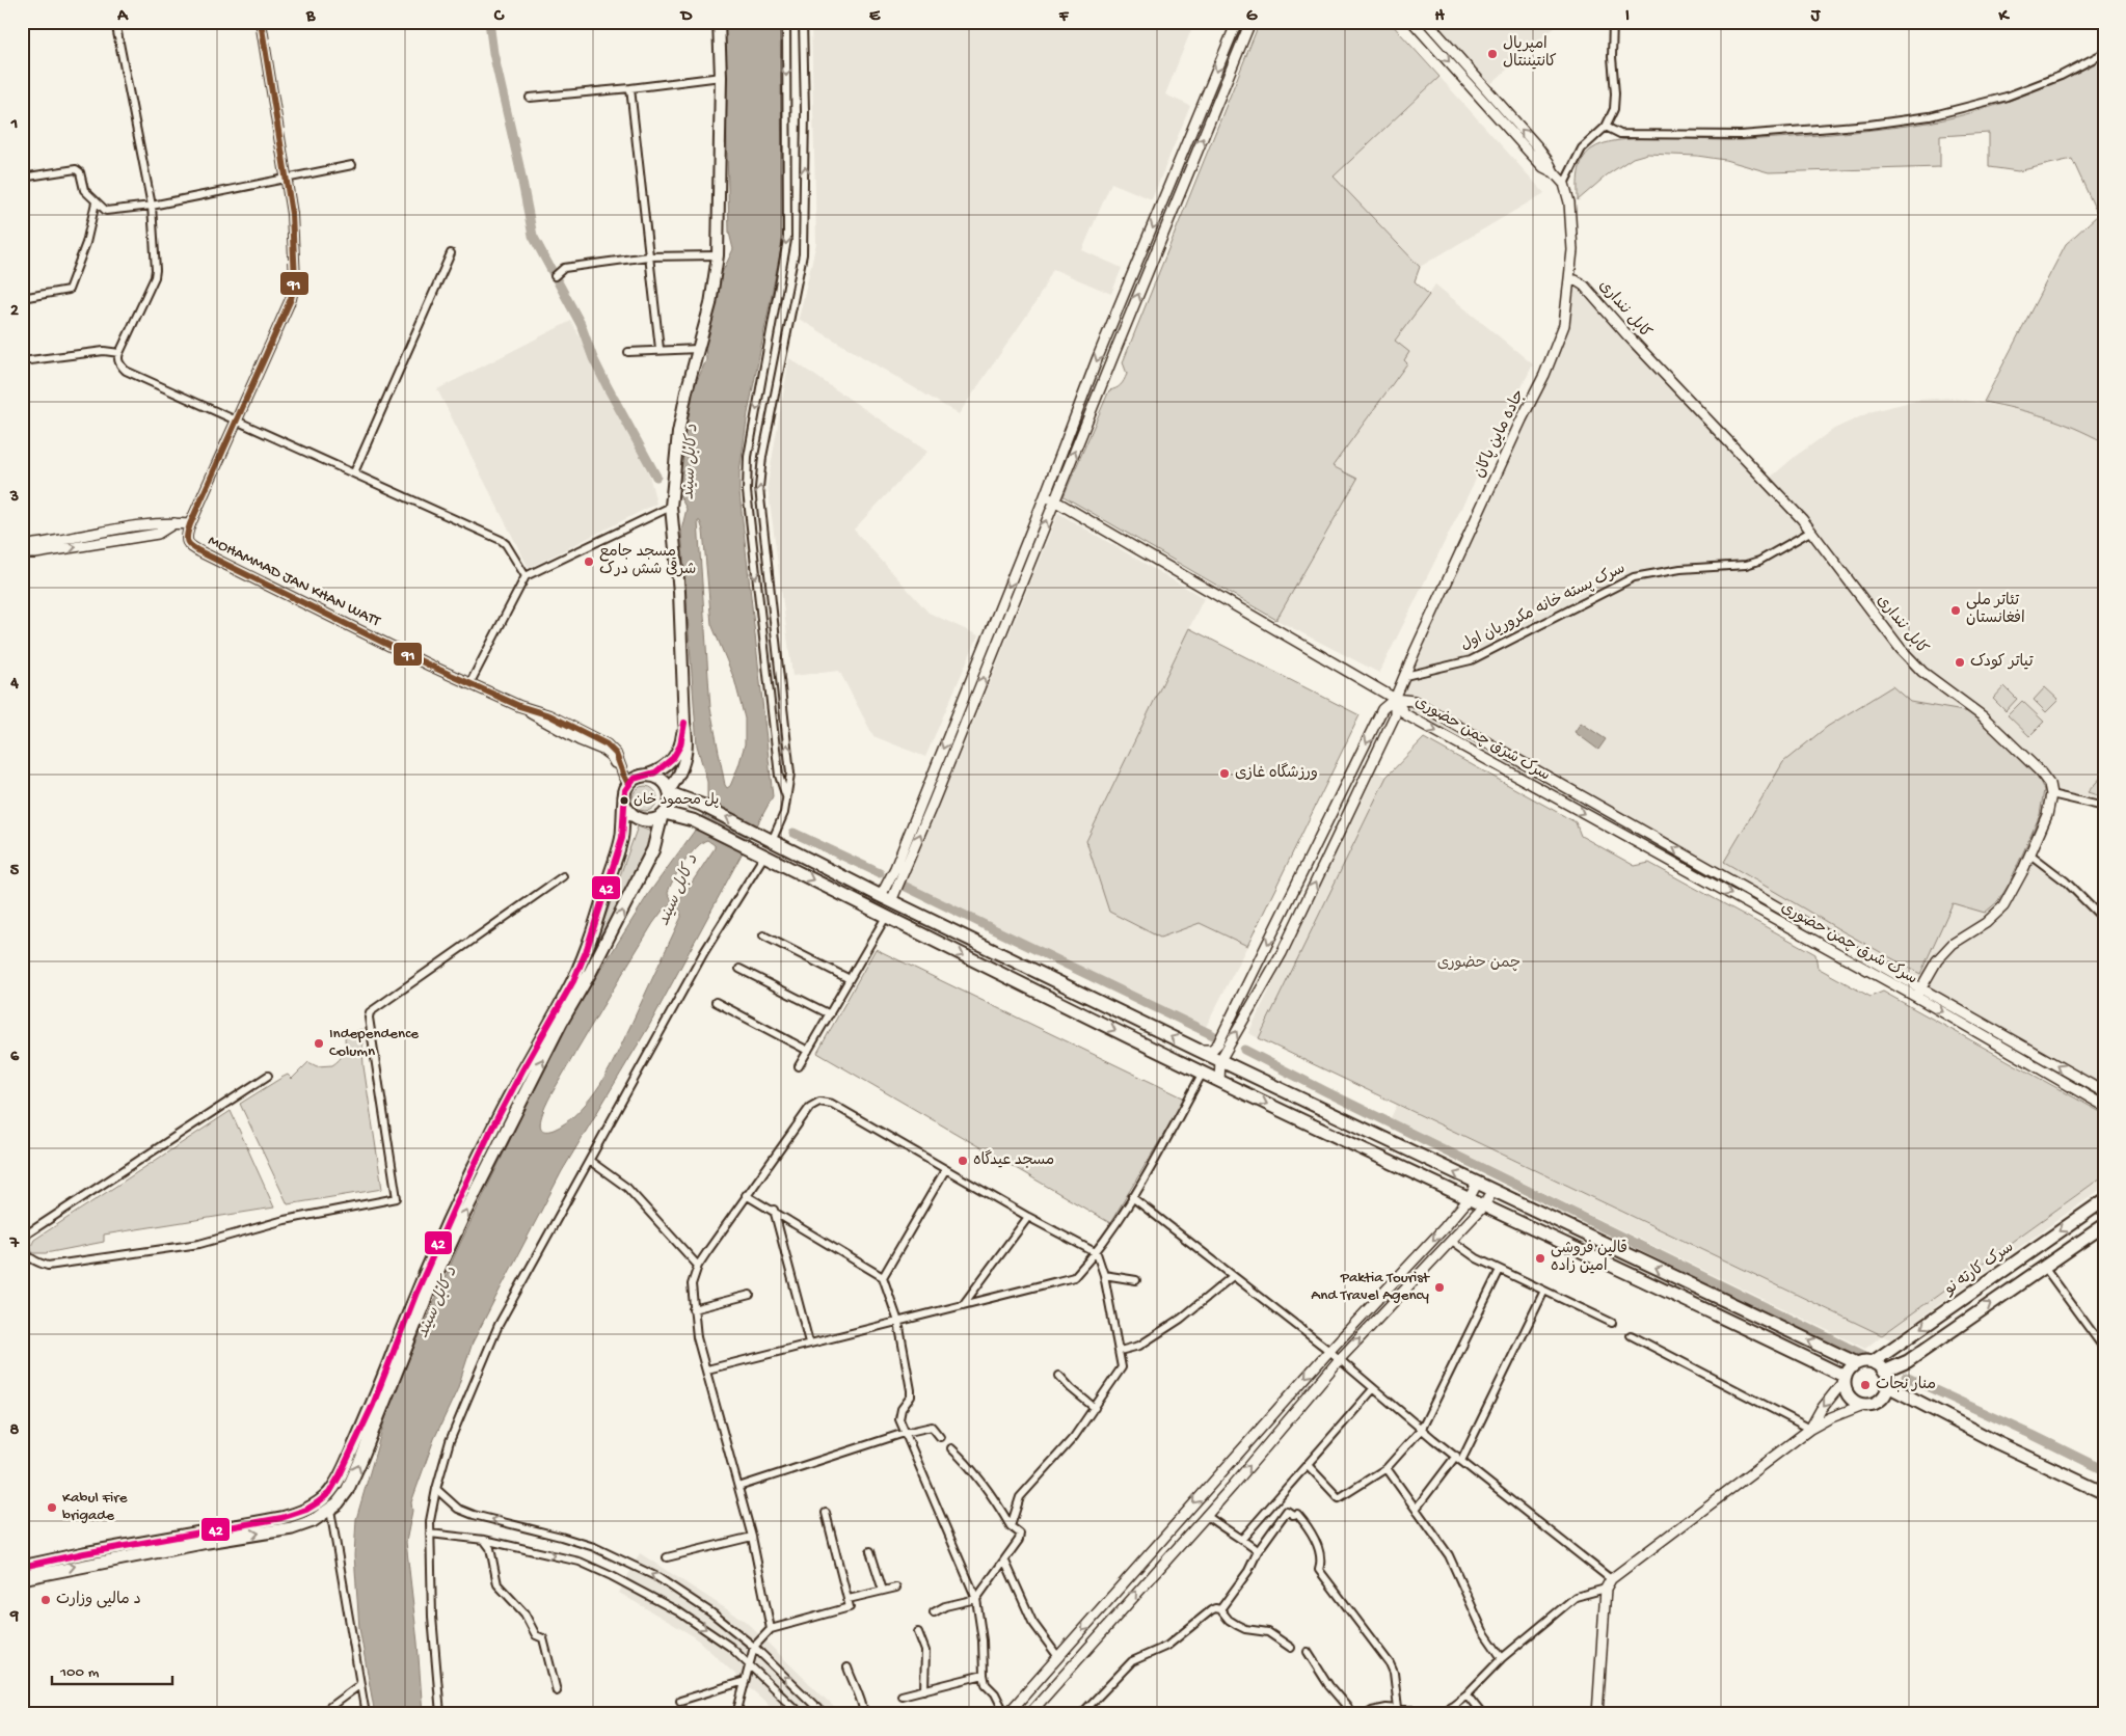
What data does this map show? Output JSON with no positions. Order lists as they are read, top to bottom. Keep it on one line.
{"streets":{"highway":["سرک کارته نو"],"main road":["کابل ننداری","جاده ماین پاکان","MOHAMMAD JAN KHAN WATT","سرک شرق چمن حضوری"],"street":["سرک پسته خانه مکروریان اول"]},"crossings":[["کابل ننداری","جاده ماین پاکان"],["کابل ننداری","سرک پسته خانه مکروریان اول"],["جاده ماین پاکان","سرک پسته خانه مکروریان اول"],["جاده ماین پاکان","سرک شرق چمن حضوری"]],"water":["د کابل سيند"],"parks":["چمن حضوری"],"places":["امپریال کانتیننتال","مسجد جامع شرقی شش درک","تئاتر ملی افغانستان","تیاتر کودک","ورزشگاه غازی","پل محمود خان","Independence Column","مسجد عیدگاه","قالین فروشی امین زاده","Paktia Tourist And Travel Agency","منار نجات","Kabul Fire brigade","د مالیی وزارت"],"lines":["transit line 91","transit line 42"],"scale_bar":"100 m","grid":{"columns":["A","B","C","D","E","F","G","H","I","J","K"],"rows":["1","2","3","4","5","6","7","8","9"]}}
